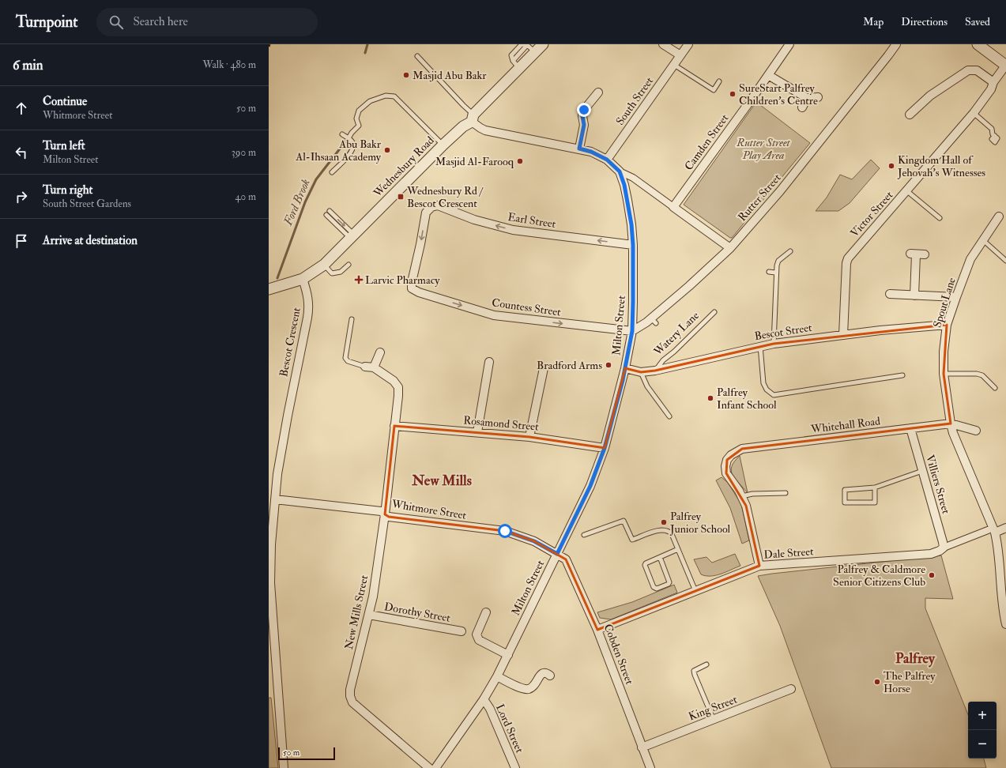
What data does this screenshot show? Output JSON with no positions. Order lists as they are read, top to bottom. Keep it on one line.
{"streets":{"street":["South Street","Camden Street","Wednesbury Road","Rutter Street","Victor Street","Earl Street","Spout Lane","Countess Street","Milton Street","Bescot Street","Bescot Crescent","Rosamond Street","Whitehall Road","Villiers Street","Whitmore Street","Dale Street","New Mills Street","Dorothy Street","Cobden Street","King Street","Lord Street"],"lane":["Watery Lane"]},"crossings":[["South Street","Milton Street"],["Wednesbury Road","Milton Street"],["Wednesbury Road","Bescot Crescent"],["Rutter Street","Countess Street"],["Rutter Street","Milton Street"],["Victor Street","Bescot Street"],["Earl Street","Countess Street"],["Earl Street","Milton Street"],["Spout Lane","Bescot Street"],["Spout Lane","Whitehall Road"],["Spout Lane","Dale Street"],["Countess Street","Milton Street"],["Milton Street","Bescot Street"],["Milton Street","Rosamond Street"],["Milton Street","Whitmore Street"],["Milton Street","Cobden Street"],["Milton Street","Lord Street"],["Bescot Street","Watery Lane"],["Bescot Crescent","Whitmore Street"],["Rosamond Street","New Mills Street"],["Whitehall Road","Villiers Street"],["Villiers Street","Dale Street"],["Whitmore Street","New Mills Street"],["Whitmore Street","Cobden Street"],["Dale Street","Cobden Street"],["New Mills Street","Dorothy Street"],["Cobden Street","King Street"]],"one_way":["Earl Street"],"districts":["New Mills","Palfrey"],"water":["Ford Brook"],"parks":["Rutter Street Play Area"],"places":{"other":["Masjid Abu Bakr","SureStart Palfrey Children's Centre","Abu Bakr Al-Ihsaan Academy","Masjid Al-Farooq","Kingdom Hall of Jehovah's Witnesses","Bradford Arms","Palfrey Infant School","Palfrey Junior School","Palfrey & Caldmore Senior Citizens Club","The Palfrey Horse"],"transit":["Wednesbury Rd / Bescot Crescent"],"health":["Larvic Pharmacy"]},"scale_bar":"50 m","page":{"header":"Turnpoint","search":"Search here","nav":["Map","Directions","Saved"],"heading":["6 min","Walk · 480 m"],"list":[["Continue","Whitmore Street","50 m"],["Turn left","Milton Street","390 m"],["Turn right","South Street Gardens","40 m"],"Arrive at destination"],"map_buttons":["+","−"],"scale":"50 m"}}
